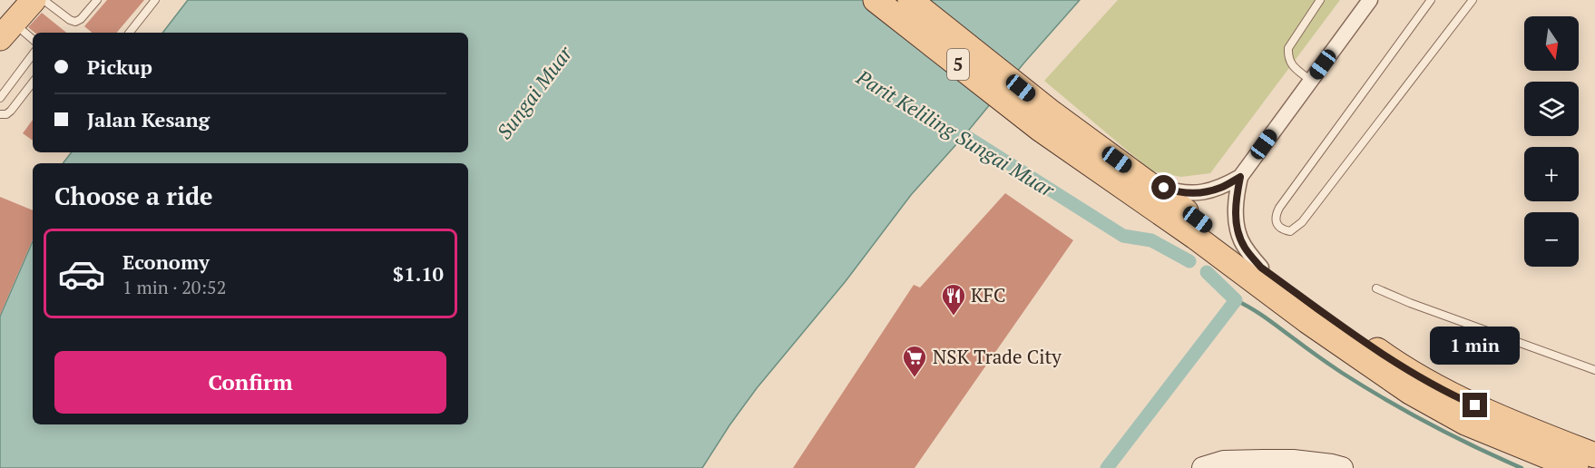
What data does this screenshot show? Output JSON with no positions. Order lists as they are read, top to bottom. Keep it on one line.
{"streets":{"main road":["5"]},"water":["Sungai Muar","Parit Keliling Sungai Muar"],"places":{"restaurant":["KFC"],"supermarket":["NSK Trade City"]},"north":"bottom","page":{"map_buttons":["+","−"],"banner":["Pickup","Jalan Kesang"],"heading":"Choose a ride","list":[{"name":"Economy","note":"1 min · 20:52","value":"$1.10"}],"bubble":"1 min","buttons":"Confirm"}}
